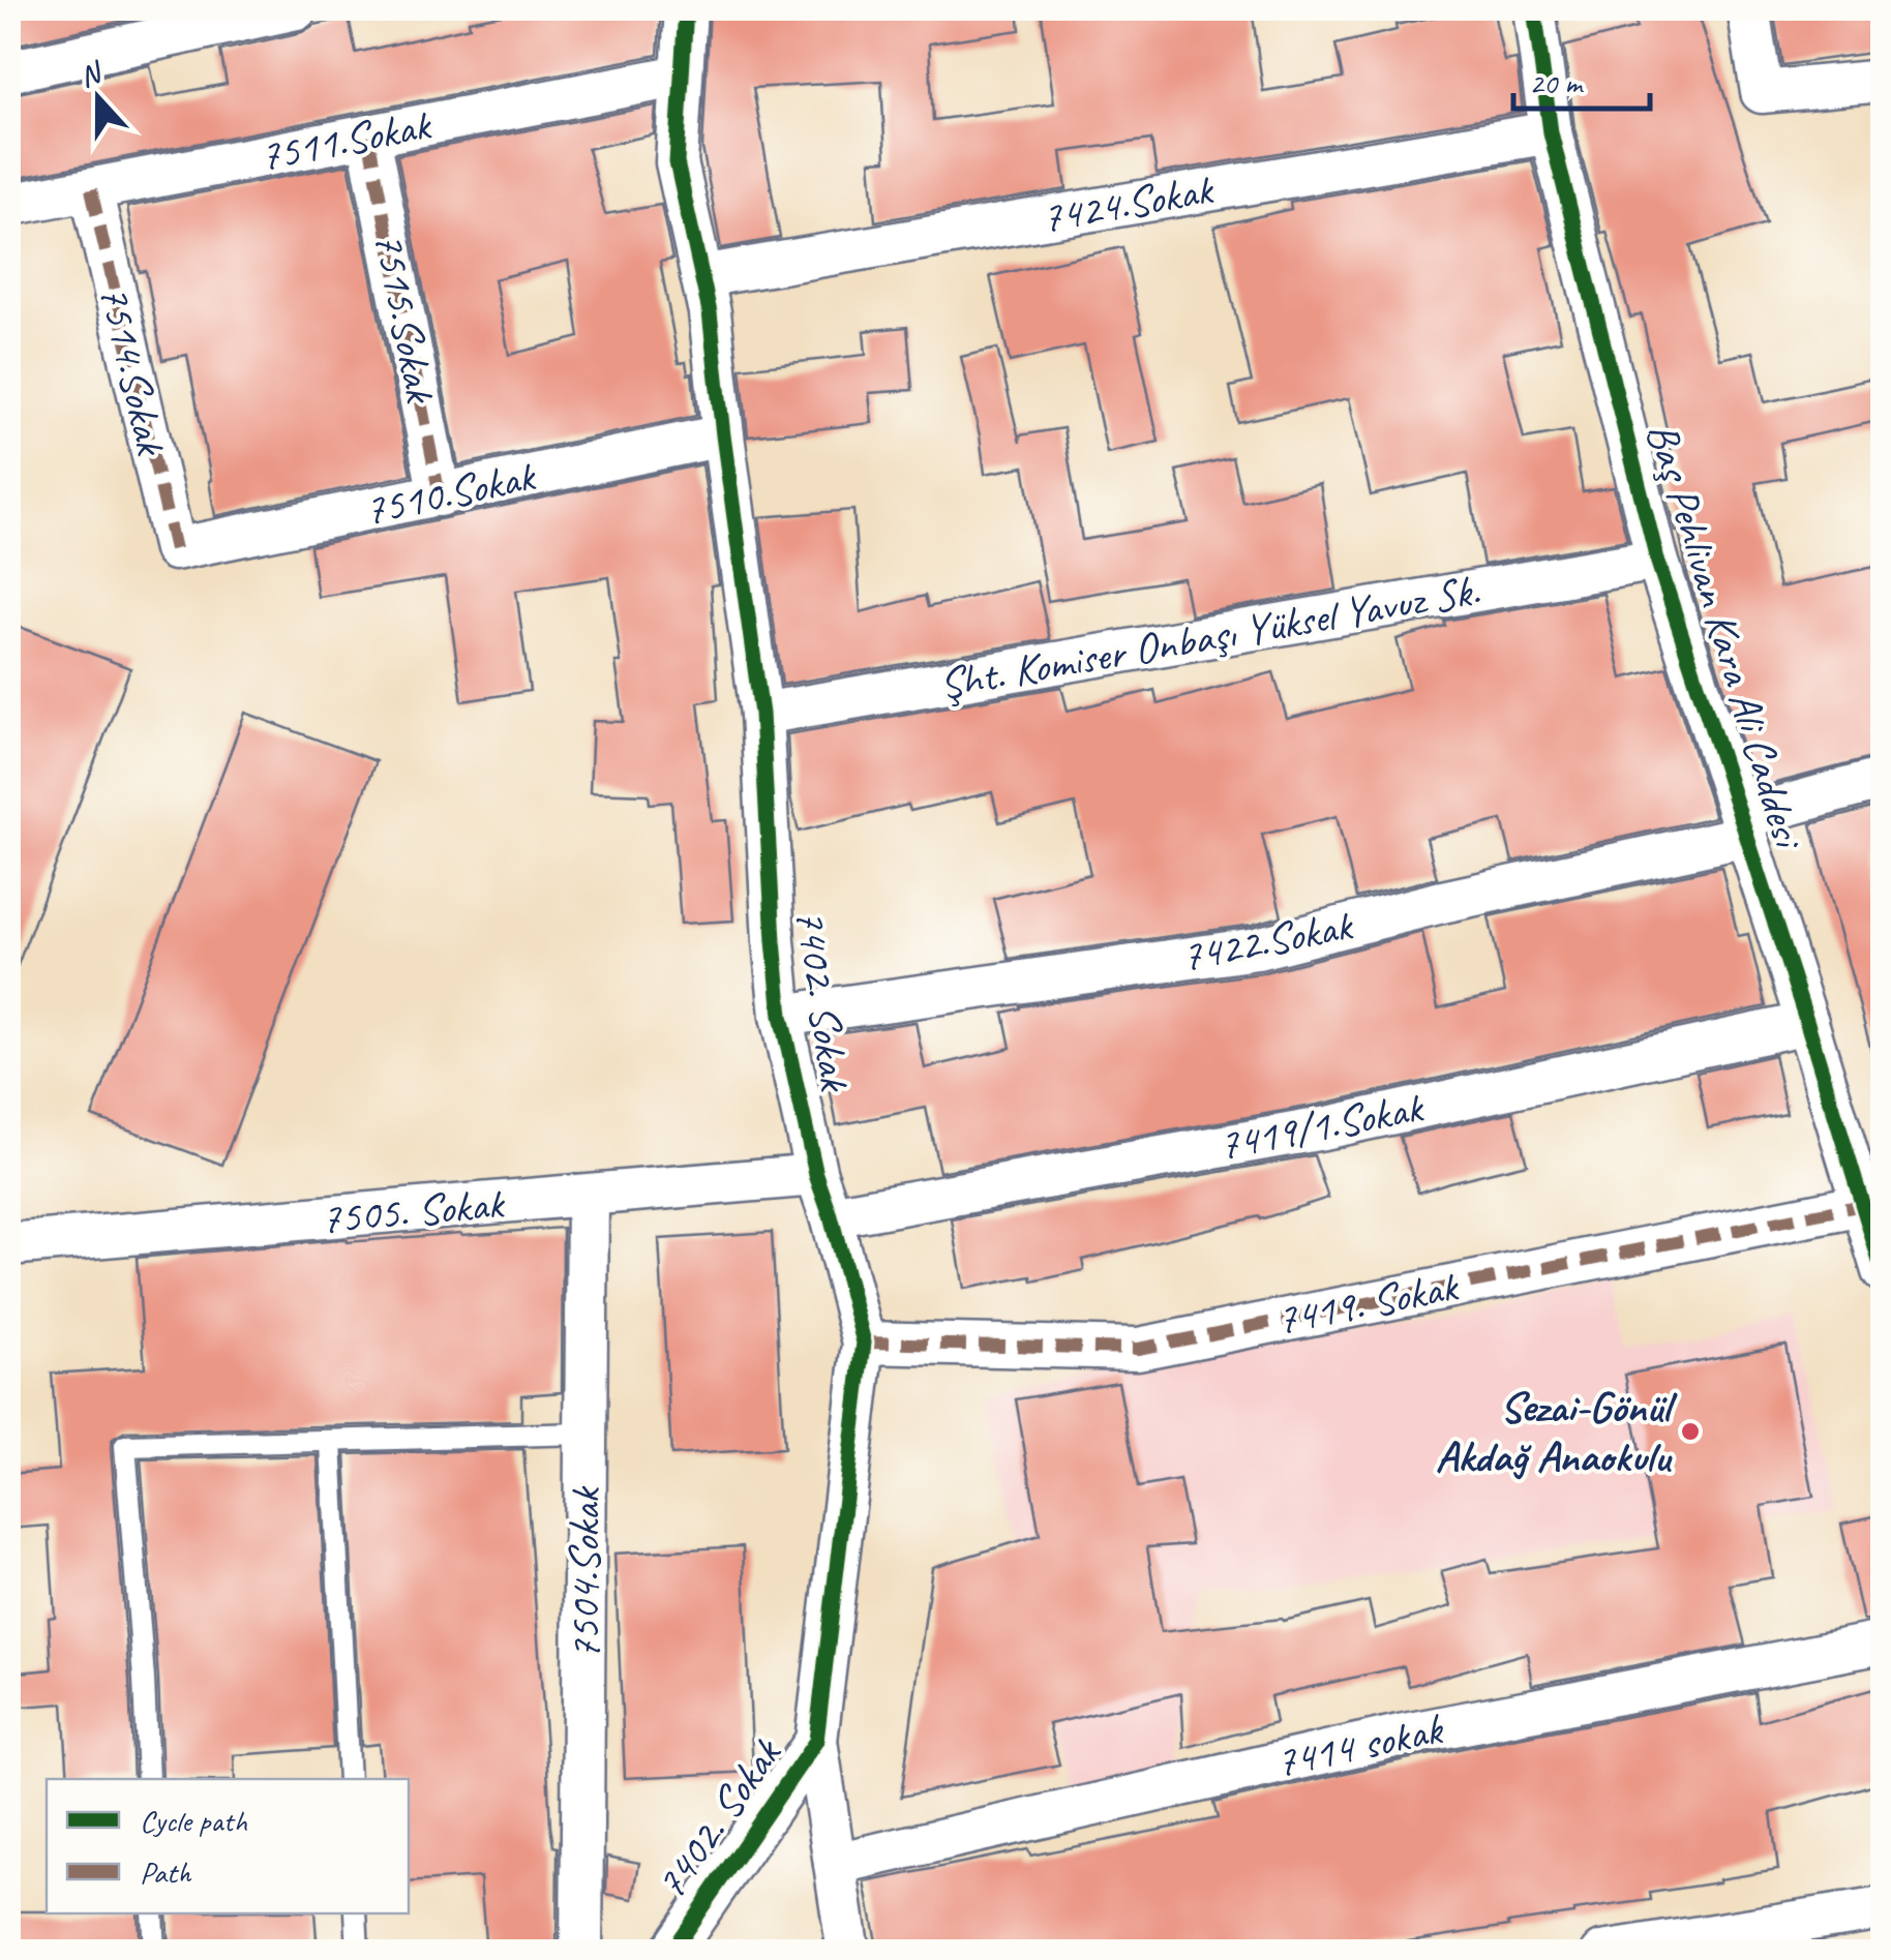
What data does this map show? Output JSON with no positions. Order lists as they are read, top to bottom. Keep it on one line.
{"streets":{"street":["7511.Sokak","7424.Sokak","7515.Sokak","7514.Sokak","7510.Sokak","Baş Pehlivan Kara Ali Caddesi","Şht. Komiser Onbaşı Yüksel Yavuz Sk.","7422.Sokak","7402. Sokak","7419/1.Sokak","7505. Sokak","7419. Sokak","7504.Sokak","7414 sokak"]},"crossings":[["7511.Sokak","7515.Sokak"],["7511.Sokak","7514.Sokak"],["7511.Sokak","7402. Sokak"],["7424.Sokak","Baş Pehlivan Kara Ali Caddesi"],["7424.Sokak","7402. Sokak"],["7515.Sokak","7510.Sokak"],["7514.Sokak","7510.Sokak"],["7510.Sokak","7402. Sokak"],["Baş Pehlivan Kara Ali Caddesi","Şht. Komiser Onbaşı Yüksel Yavuz Sk."],["Baş Pehlivan Kara Ali Caddesi","7422.Sokak"],["Baş Pehlivan Kara Ali Caddesi","7419/1.Sokak"],["Baş Pehlivan Kara Ali Caddesi","7419. Sokak"],["Şht. Komiser Onbaşı Yüksel Yavuz Sk.","7402. Sokak"],["7422.Sokak","7402. Sokak"],["7402. Sokak","7419/1.Sokak"],["7402. Sokak","7505. Sokak"],["7402. Sokak","7419. Sokak"],["7505. Sokak","7504.Sokak"]],"places":["Sezai-Gönül Akdağ Anaokulu"],"legend":["Cycle path","Path"],"scale_bar":"20 m","north":"top"}
